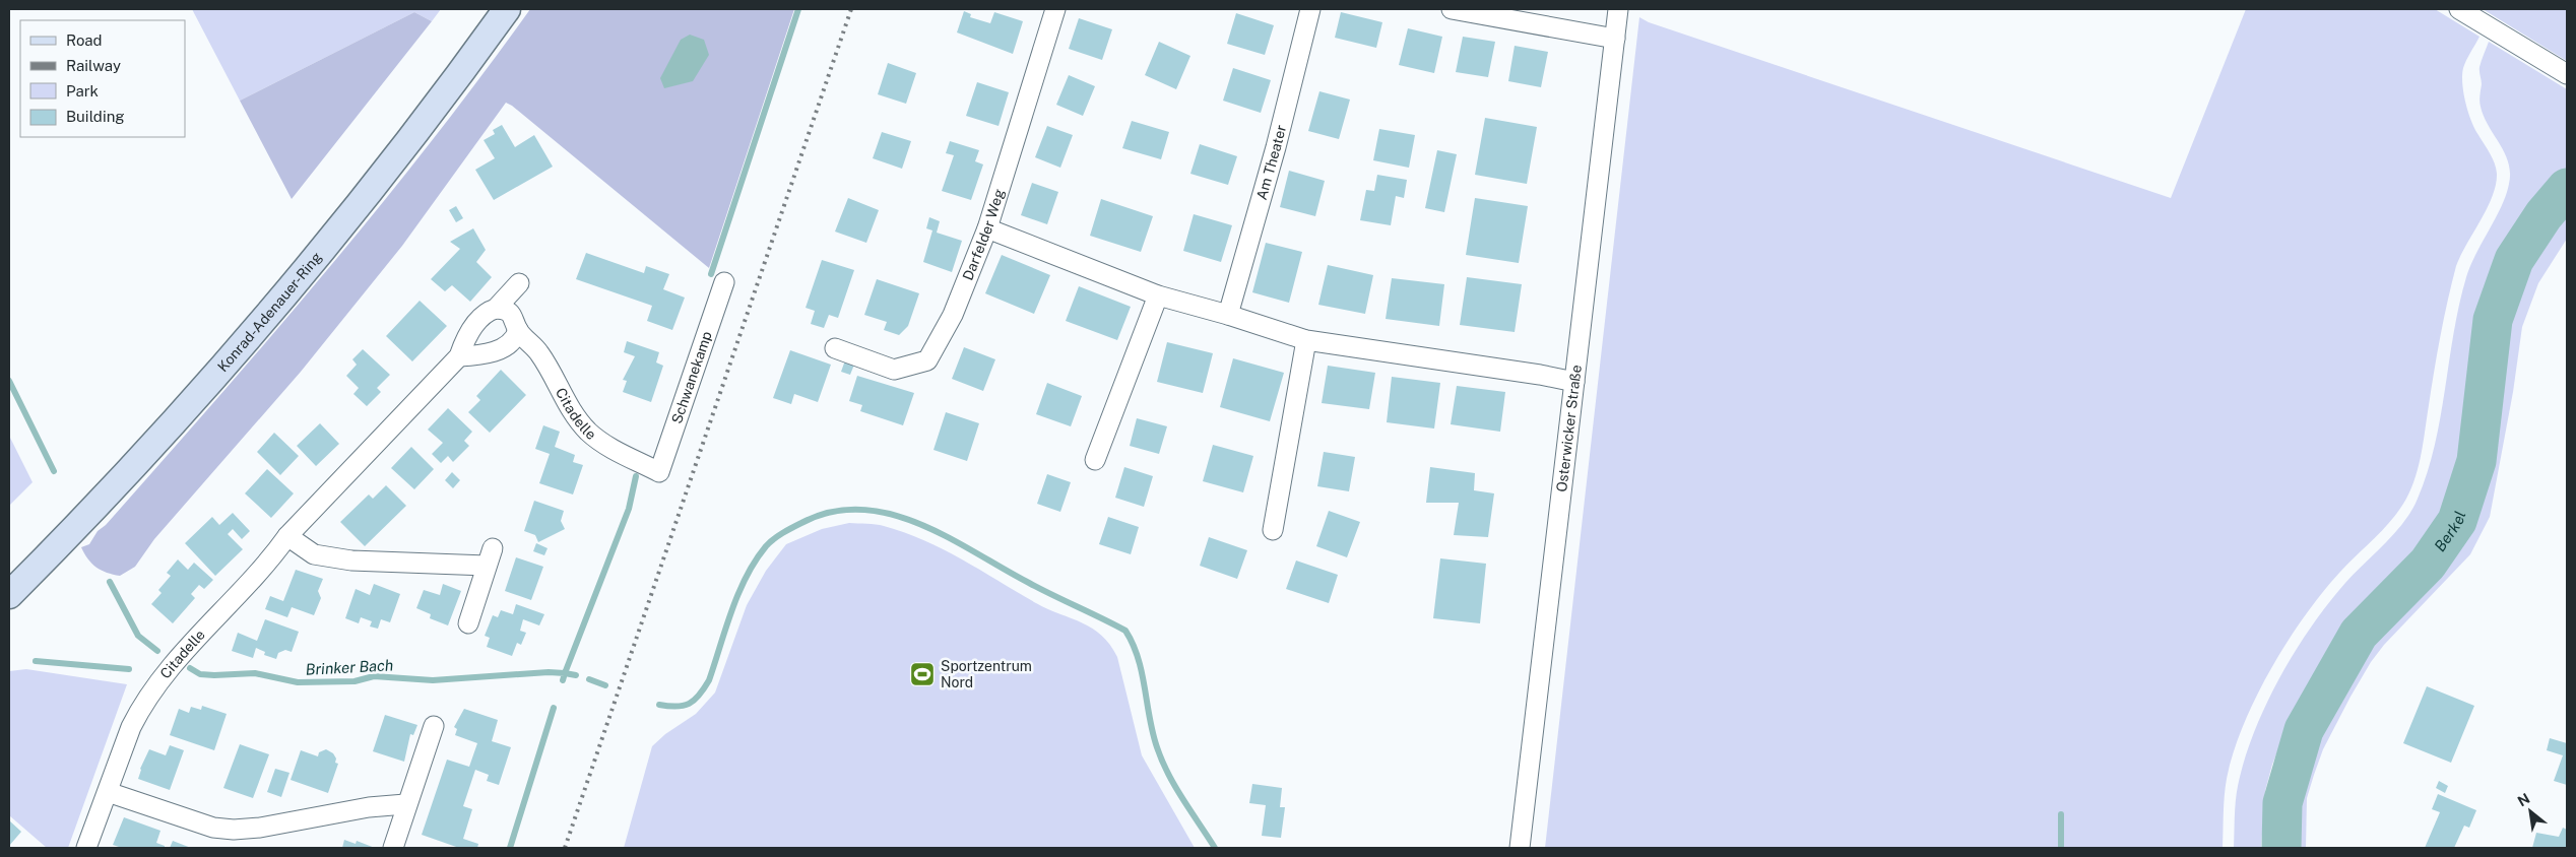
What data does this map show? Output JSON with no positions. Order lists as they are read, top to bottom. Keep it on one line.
{"streets":{"main road":["Konrad-Adenauer-Ring"],"street":["Am Theater","Darfelder Weg","Schwanekamp","Citadelle","Osterwicker Straße"]},"crossings":[["Schwanekamp","Citadelle"]],"water":["Berkel","Brinker Bach"],"places":{"sports":["Sportzentrum Nord"]},"legend":["Road","Railway","Park","Building"],"north":"top left"}
